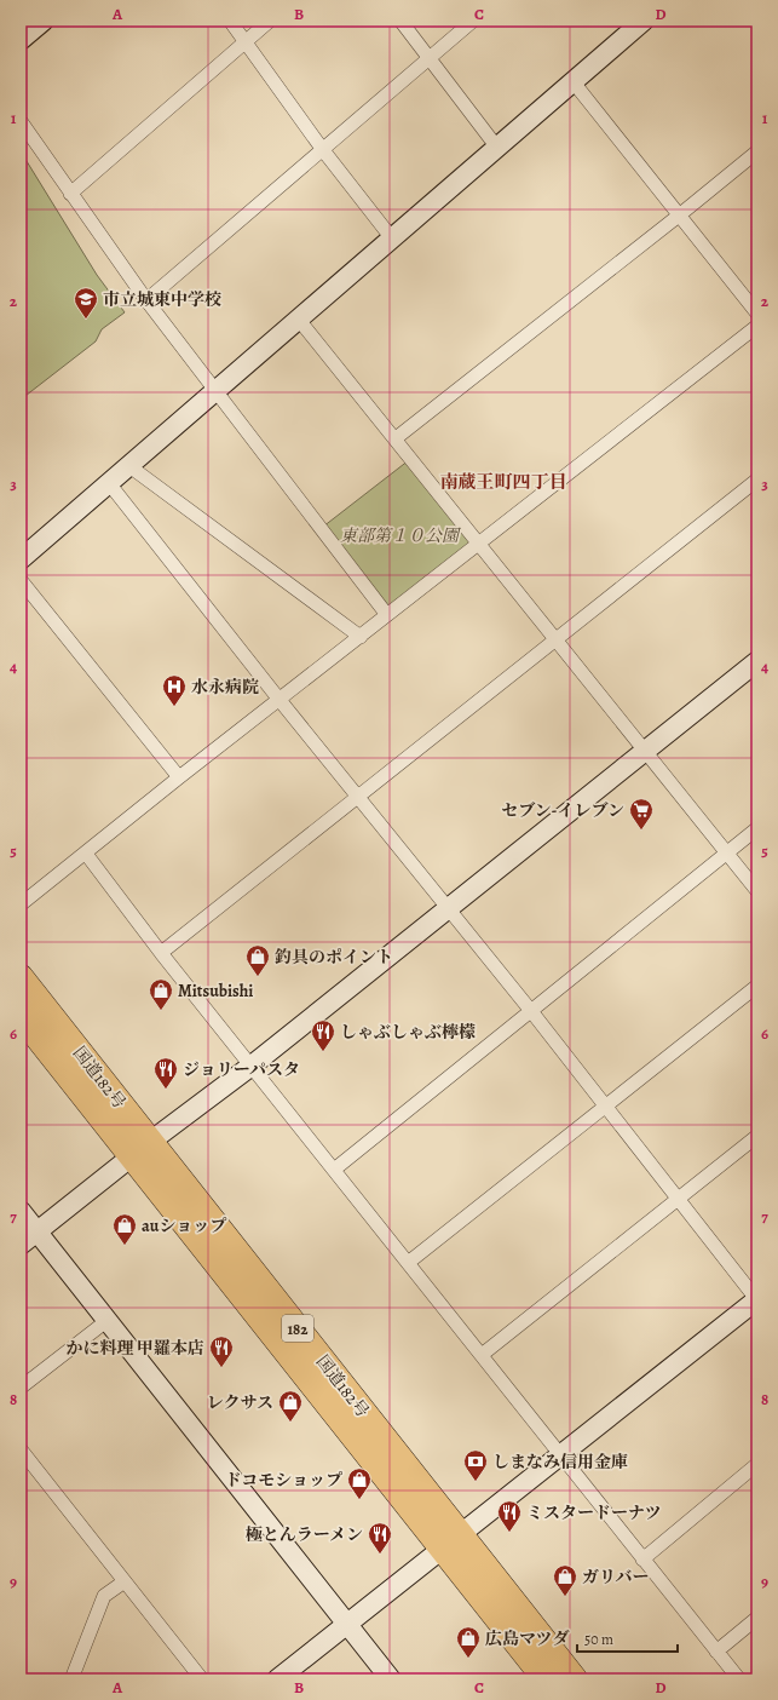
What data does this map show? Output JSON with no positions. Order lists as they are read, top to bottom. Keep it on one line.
{"streets":{"highway":["国道182号","182"]},"districts":["南蔵王町四丁目"],"parks":["東部第１０公園"],"places":{"school or university":["市立城東中学校"],"hospital":["水永病院"],"supermarket":["セブン-イレブン"],"shop":["釣具のポイント","Mitsubishi","auショップ","レクサス","ドコモショップ","ガリバー","広島マツダ"],"restaurant":["しゃぶしゃぶ檸檬","ジョリーパスタ","かに料理 甲羅本店","ミスタードーナツ","極とんラーメン"],"bank":["しまなみ信用金庫"]},"scale_bar":"50 m","grid":{"columns":["A","B","C","D"],"rows":["1","2","3","4","5","6","7","8","9"]}}
